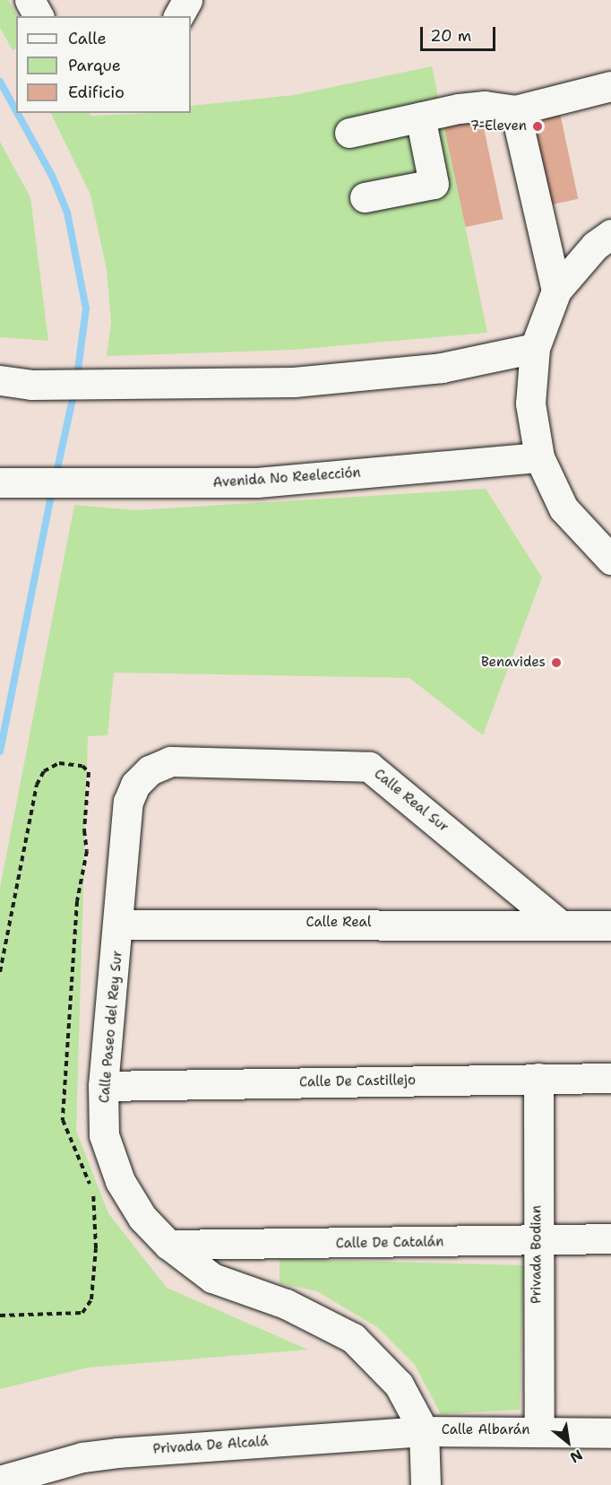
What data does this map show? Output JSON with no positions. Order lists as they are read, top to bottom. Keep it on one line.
{"streets":{"street":["Avenida No Reelección","Calle Real Sur","Calle Real","Calle Paseo del Rey Sur","Calle De Castillejo","Calle De Catalán","Privada Bodian","Calle Albarán","Privada De Alcalá"]},"crossings":[["Calle Real Sur","Calle Real"],["Calle Real Sur","Calle Paseo del Rey Sur"],["Calle Real","Calle Paseo del Rey Sur"],["Calle Paseo del Rey Sur","Calle De Castillejo"],["Calle Paseo del Rey Sur","Calle De Catalán"],["Calle Paseo del Rey Sur","Calle Albarán"],["Calle Paseo del Rey Sur","Privada De Alcalá"],["Calle De Castillejo","Privada Bodian"],["Calle De Catalán","Privada Bodian"],["Privada Bodian","Calle Albarán"],["Calle Albarán","Privada De Alcalá"]],"places":["7-Eleven","Benavides"],"legend":["Calle","Parque","Edificio"],"scale_bar":"20 m","north":"bottom right"}
